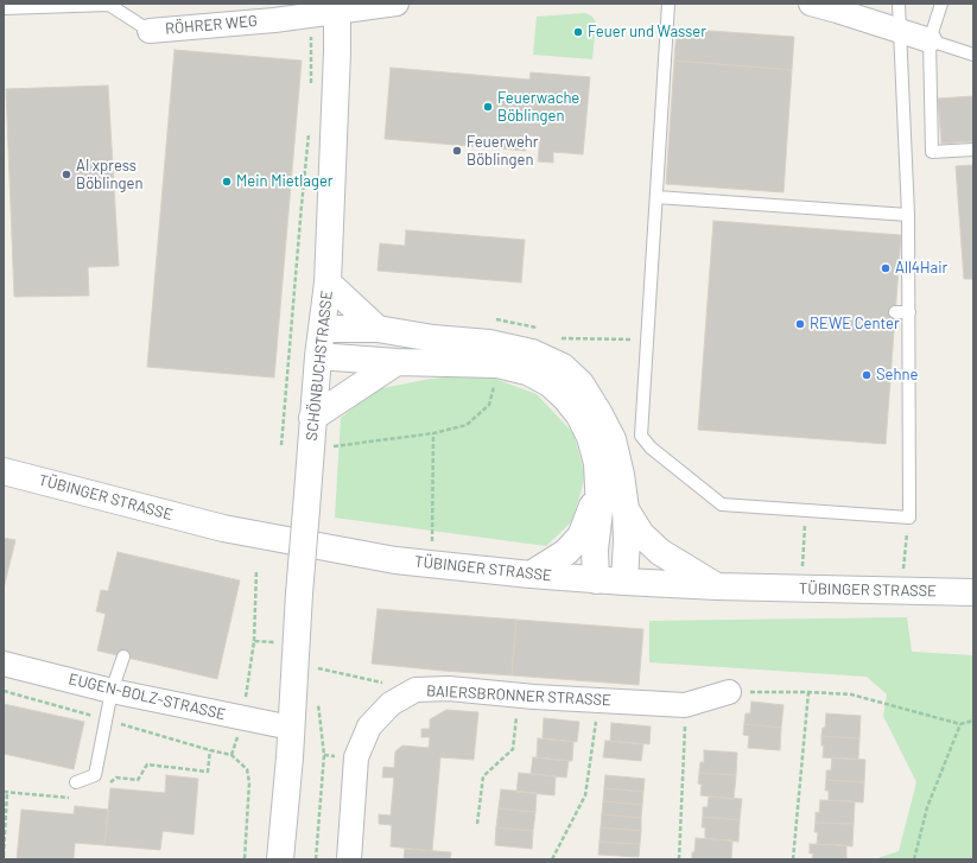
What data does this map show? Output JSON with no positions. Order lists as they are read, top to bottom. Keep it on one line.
{"streets":{"main road":["SCHÖNBUCHSTRASSE","TÜBINGER STRASSE"],"street":["RÖHRER WEG","BAIERSBRONNER STRASSE","EUGEN-BOLZ-STRASSE"]},"crossings":[["RÖHRER WEG","SCHÖNBUCHSTRASSE"],["SCHÖNBUCHSTRASSE","EUGEN-BOLZ-STRASSE"]],"places":["Feuer und Wasser","Feuerwache Böblingen","Feuerwehr Böblingen","AI xpress Böblingen","Mein Mietlager","All4Hair","REWE Center","Sehne"]}
